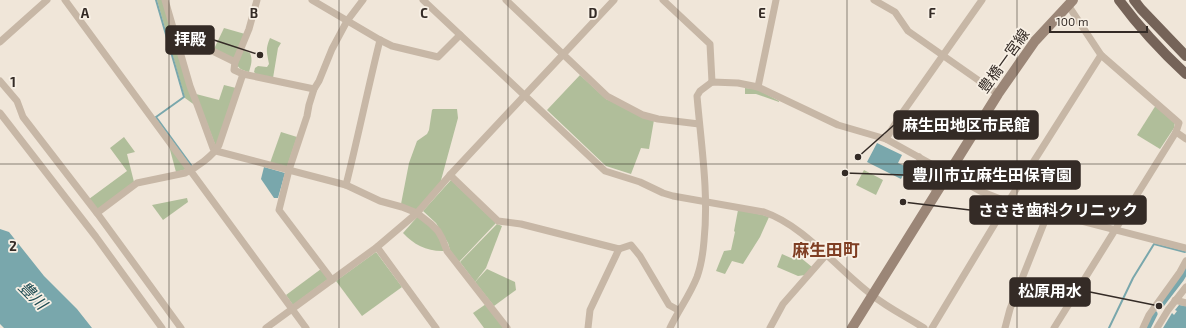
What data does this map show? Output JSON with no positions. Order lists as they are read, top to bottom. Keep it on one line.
{"streets":{"main road":["豊橋一宮線"]},"districts":["麻生田町"],"water":["豊川"],"places":["拝殿","麻生田地区市民館","豊川市立麻生田保育園","ささき歯科クリニック","松原用水"],"scale_bar":"100 m","grid":{"columns":["A","B","C","D","E","F"],"rows":["1","2"]}}
